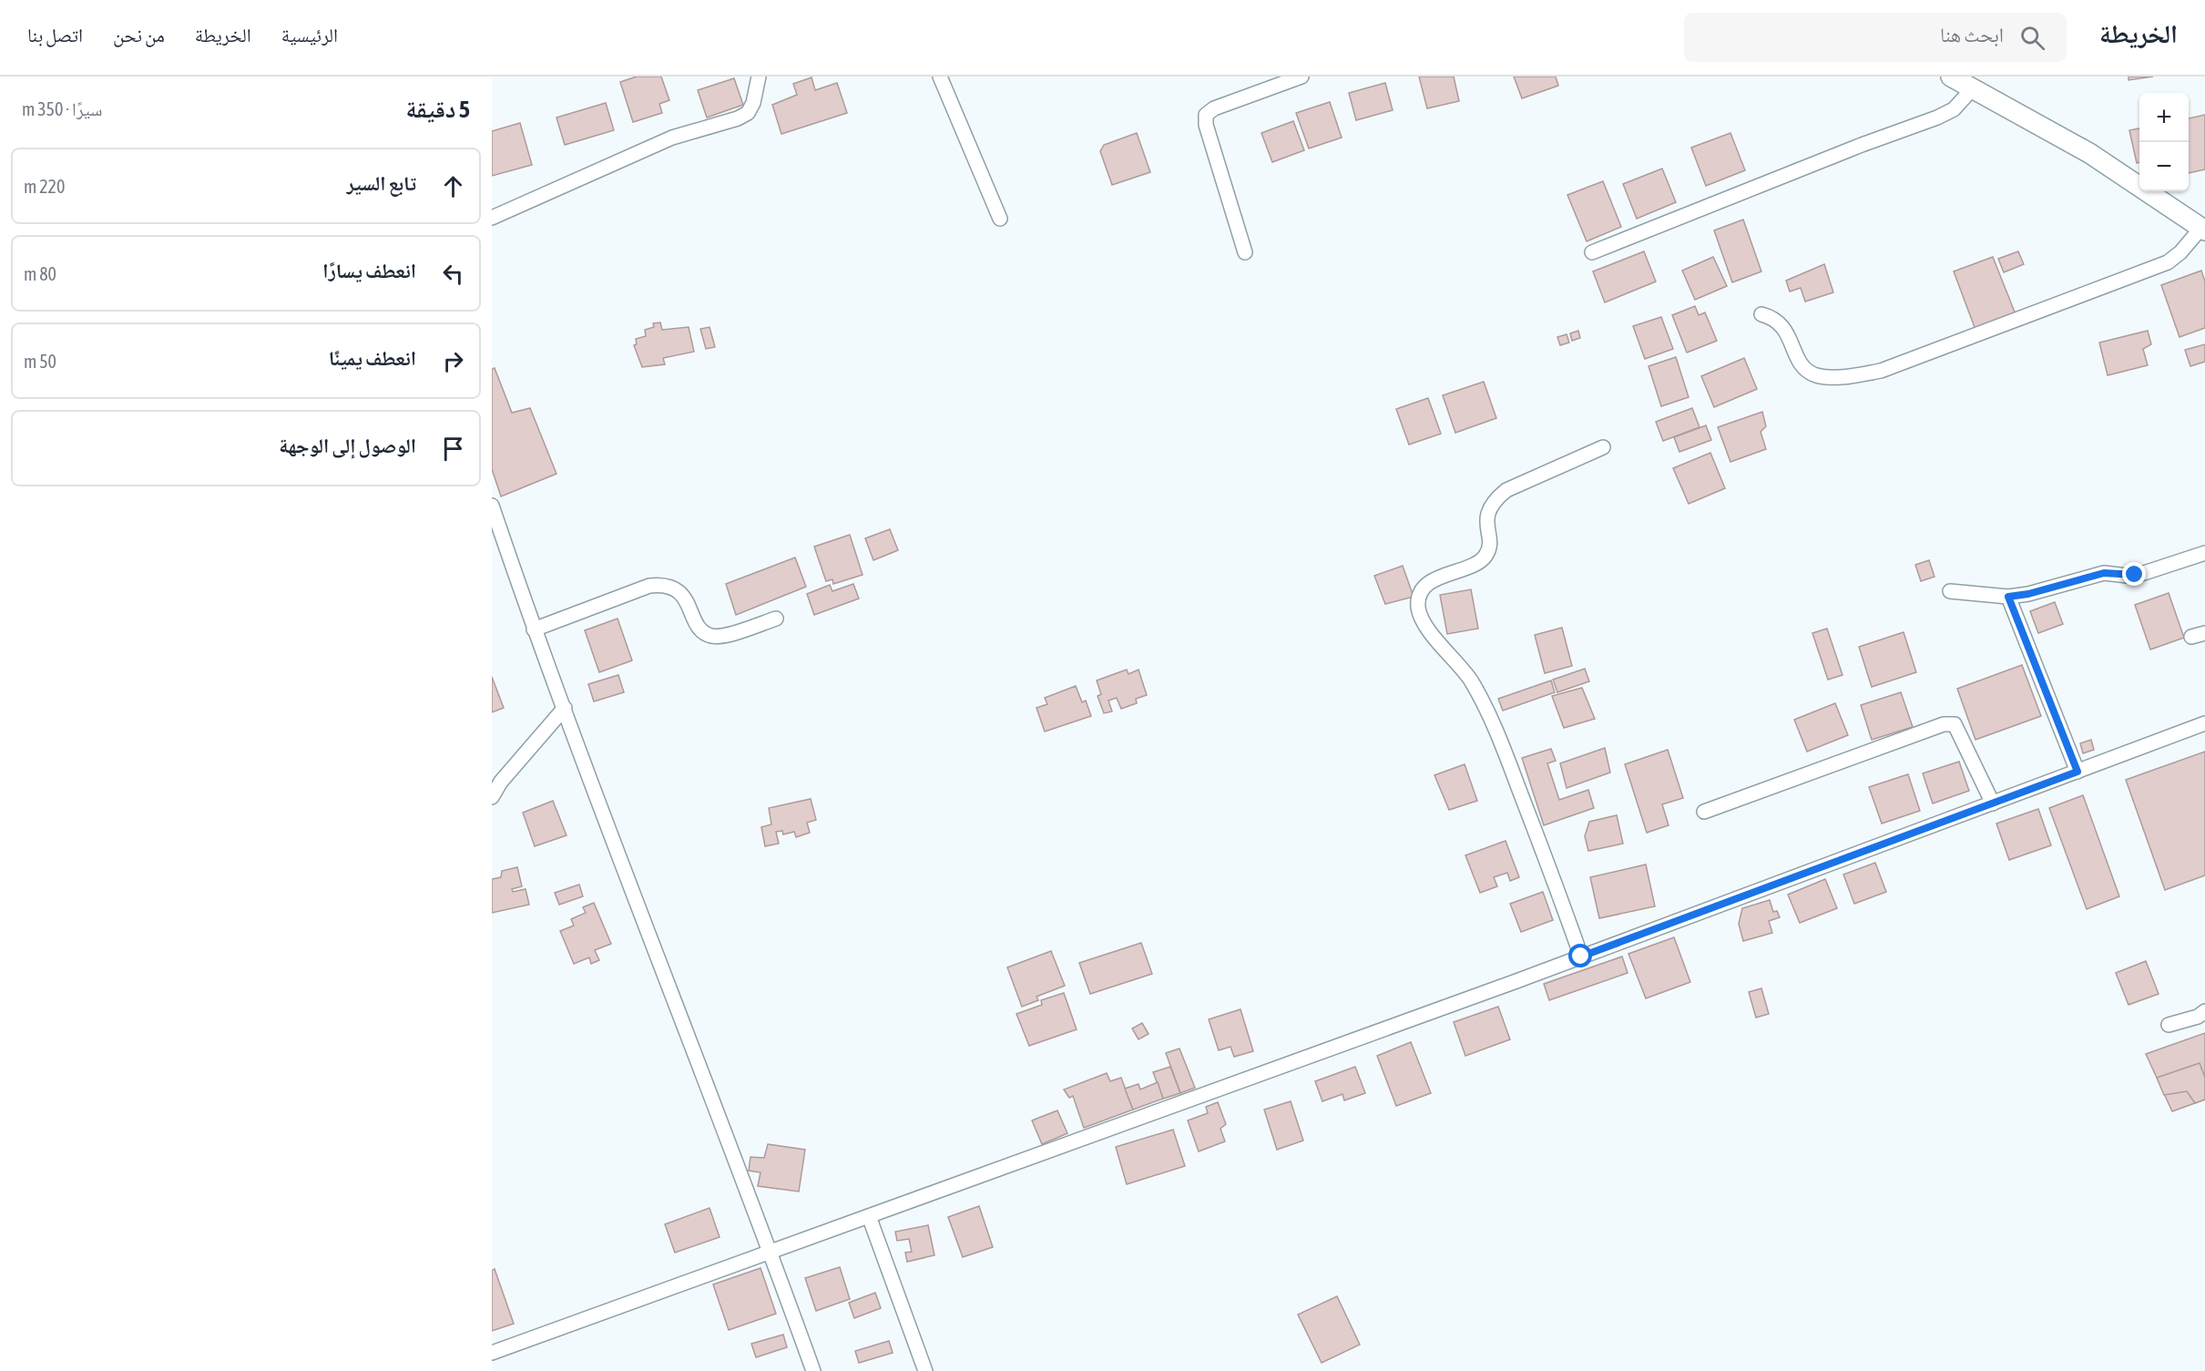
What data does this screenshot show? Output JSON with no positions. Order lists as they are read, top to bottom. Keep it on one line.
{"page":{"header":"الخريطة","search":"ابحث هنا","nav":["الرئيسية","الخريطة","من نحن","اتصل بنا"],"heading":["5 دقيقة","سيرًا · 350 m"],"map_buttons":["+","−"],"list":[["تابع السير","220 m"],["انعطف يسارًا","80 m"],["انعطف يمينًا","50 m"],"الوصول إلى الوجهة"]}}
